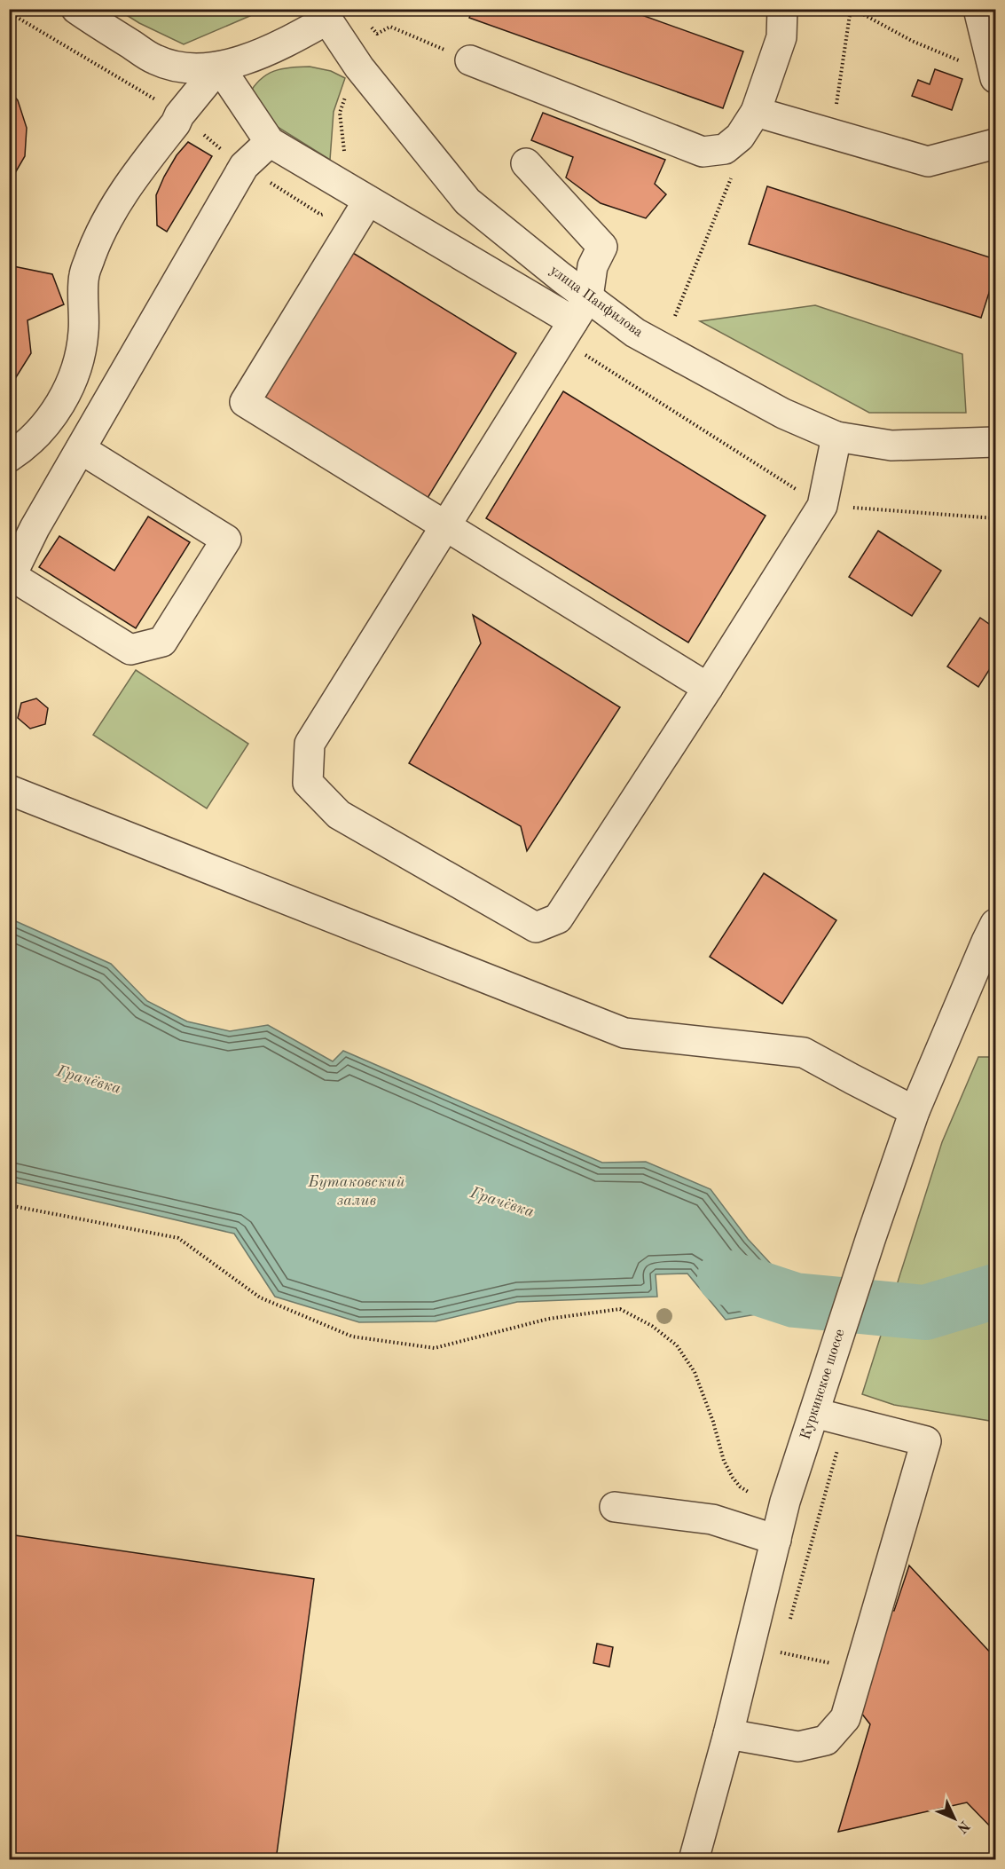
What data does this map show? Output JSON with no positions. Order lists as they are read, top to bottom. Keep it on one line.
{"streets":{"street":["улица Панфилова","Куркинское шоссе"]},"water":["Грачёвка","Бутаковский залив"],"north":"bottom right"}
